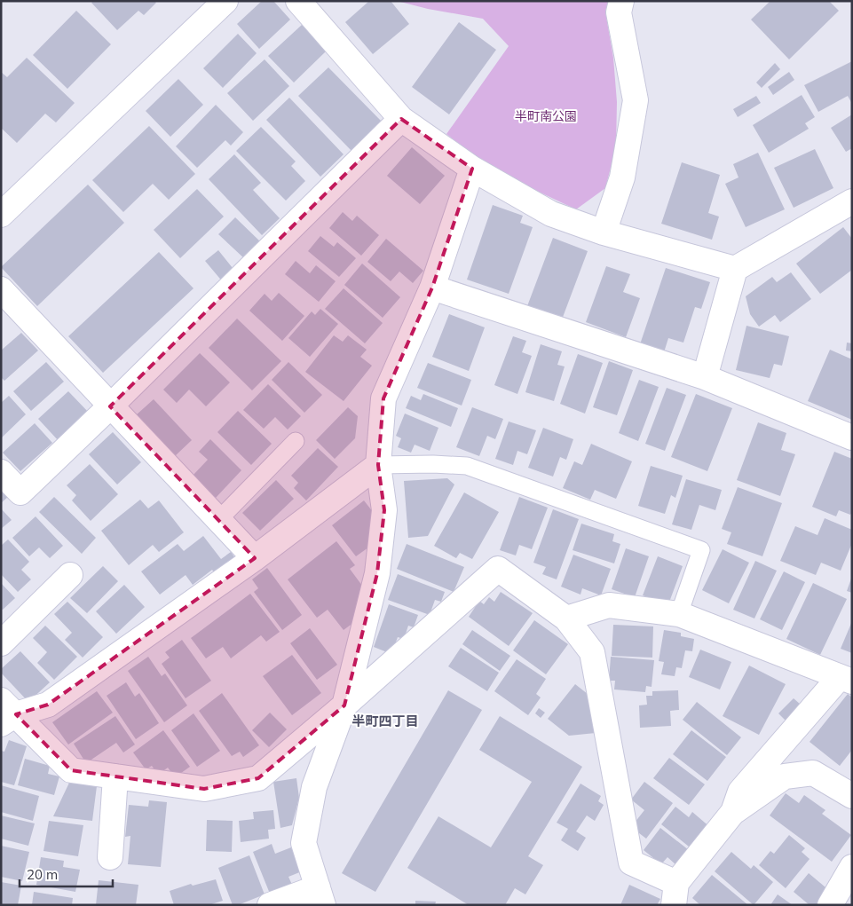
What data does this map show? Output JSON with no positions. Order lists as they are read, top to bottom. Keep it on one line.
{"districts":["半町四丁目"],"parks":["半町南公園"],"scale_bar":"20 m"}
